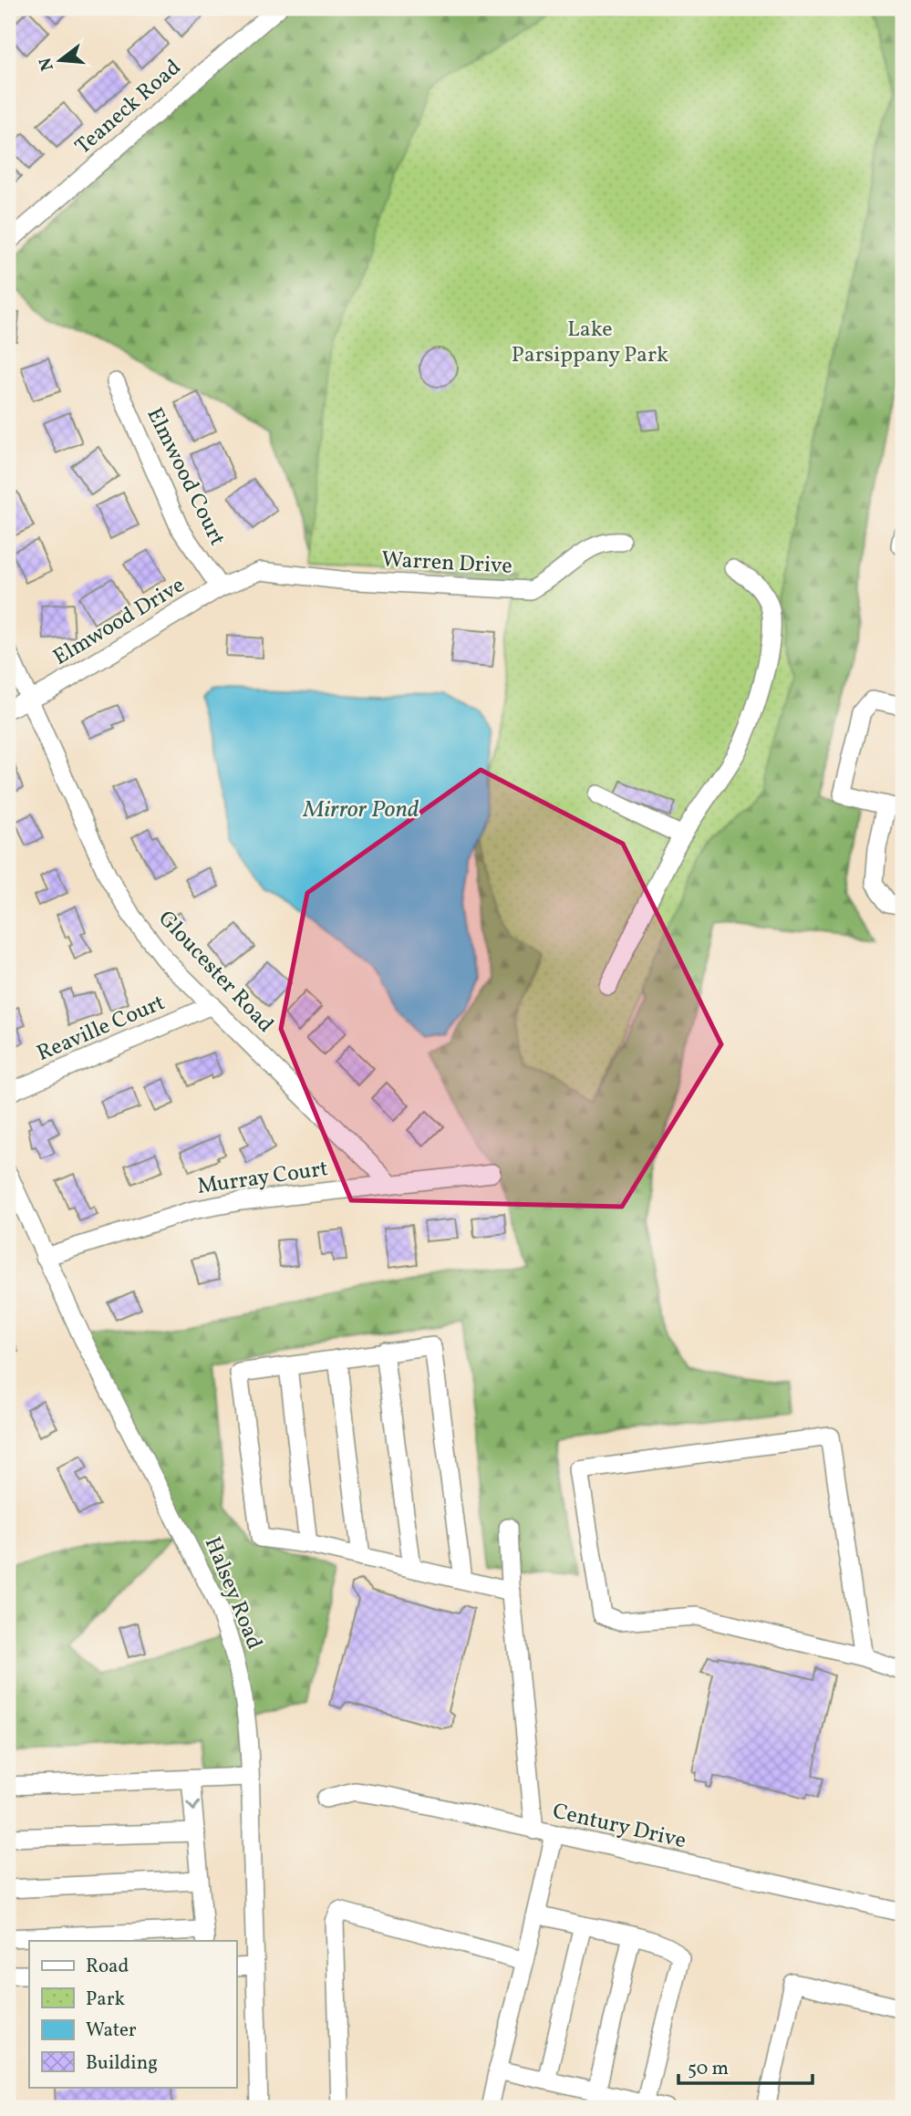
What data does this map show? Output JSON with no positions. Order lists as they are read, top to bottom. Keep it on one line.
{"streets":{"street":["Teaneck Road","Elmwood Court","Warren Drive","Elmwood Drive","Gloucester Road","Reaville Court","Murray Court","Halsey Road","Century Drive"]},"crossings":[["Elmwood Court","Elmwood Drive"],["Warren Drive","Elmwood Drive"],["Elmwood Drive","Gloucester Road"],["Gloucester Road","Reaville Court"],["Gloucester Road","Murray Court"],["Murray Court","Halsey Road"]],"water":["Mirror Pond"],"parks":["Lake Parsippany Park"],"legend":["Road","Park","Water","Building"],"scale_bar":"50 m","north":"left"}
